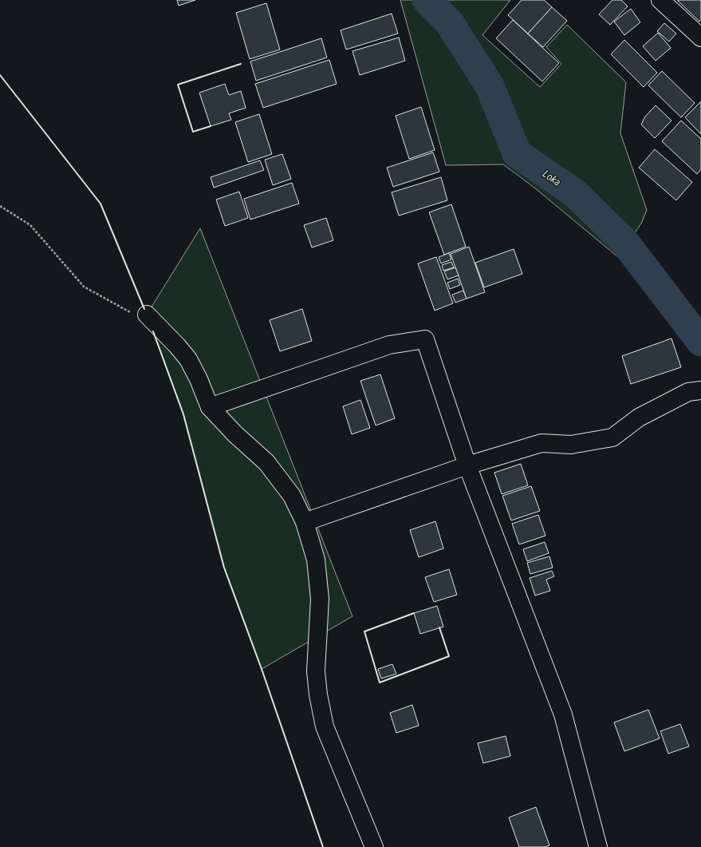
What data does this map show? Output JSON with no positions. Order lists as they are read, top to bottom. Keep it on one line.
{"water":["Loka"]}
